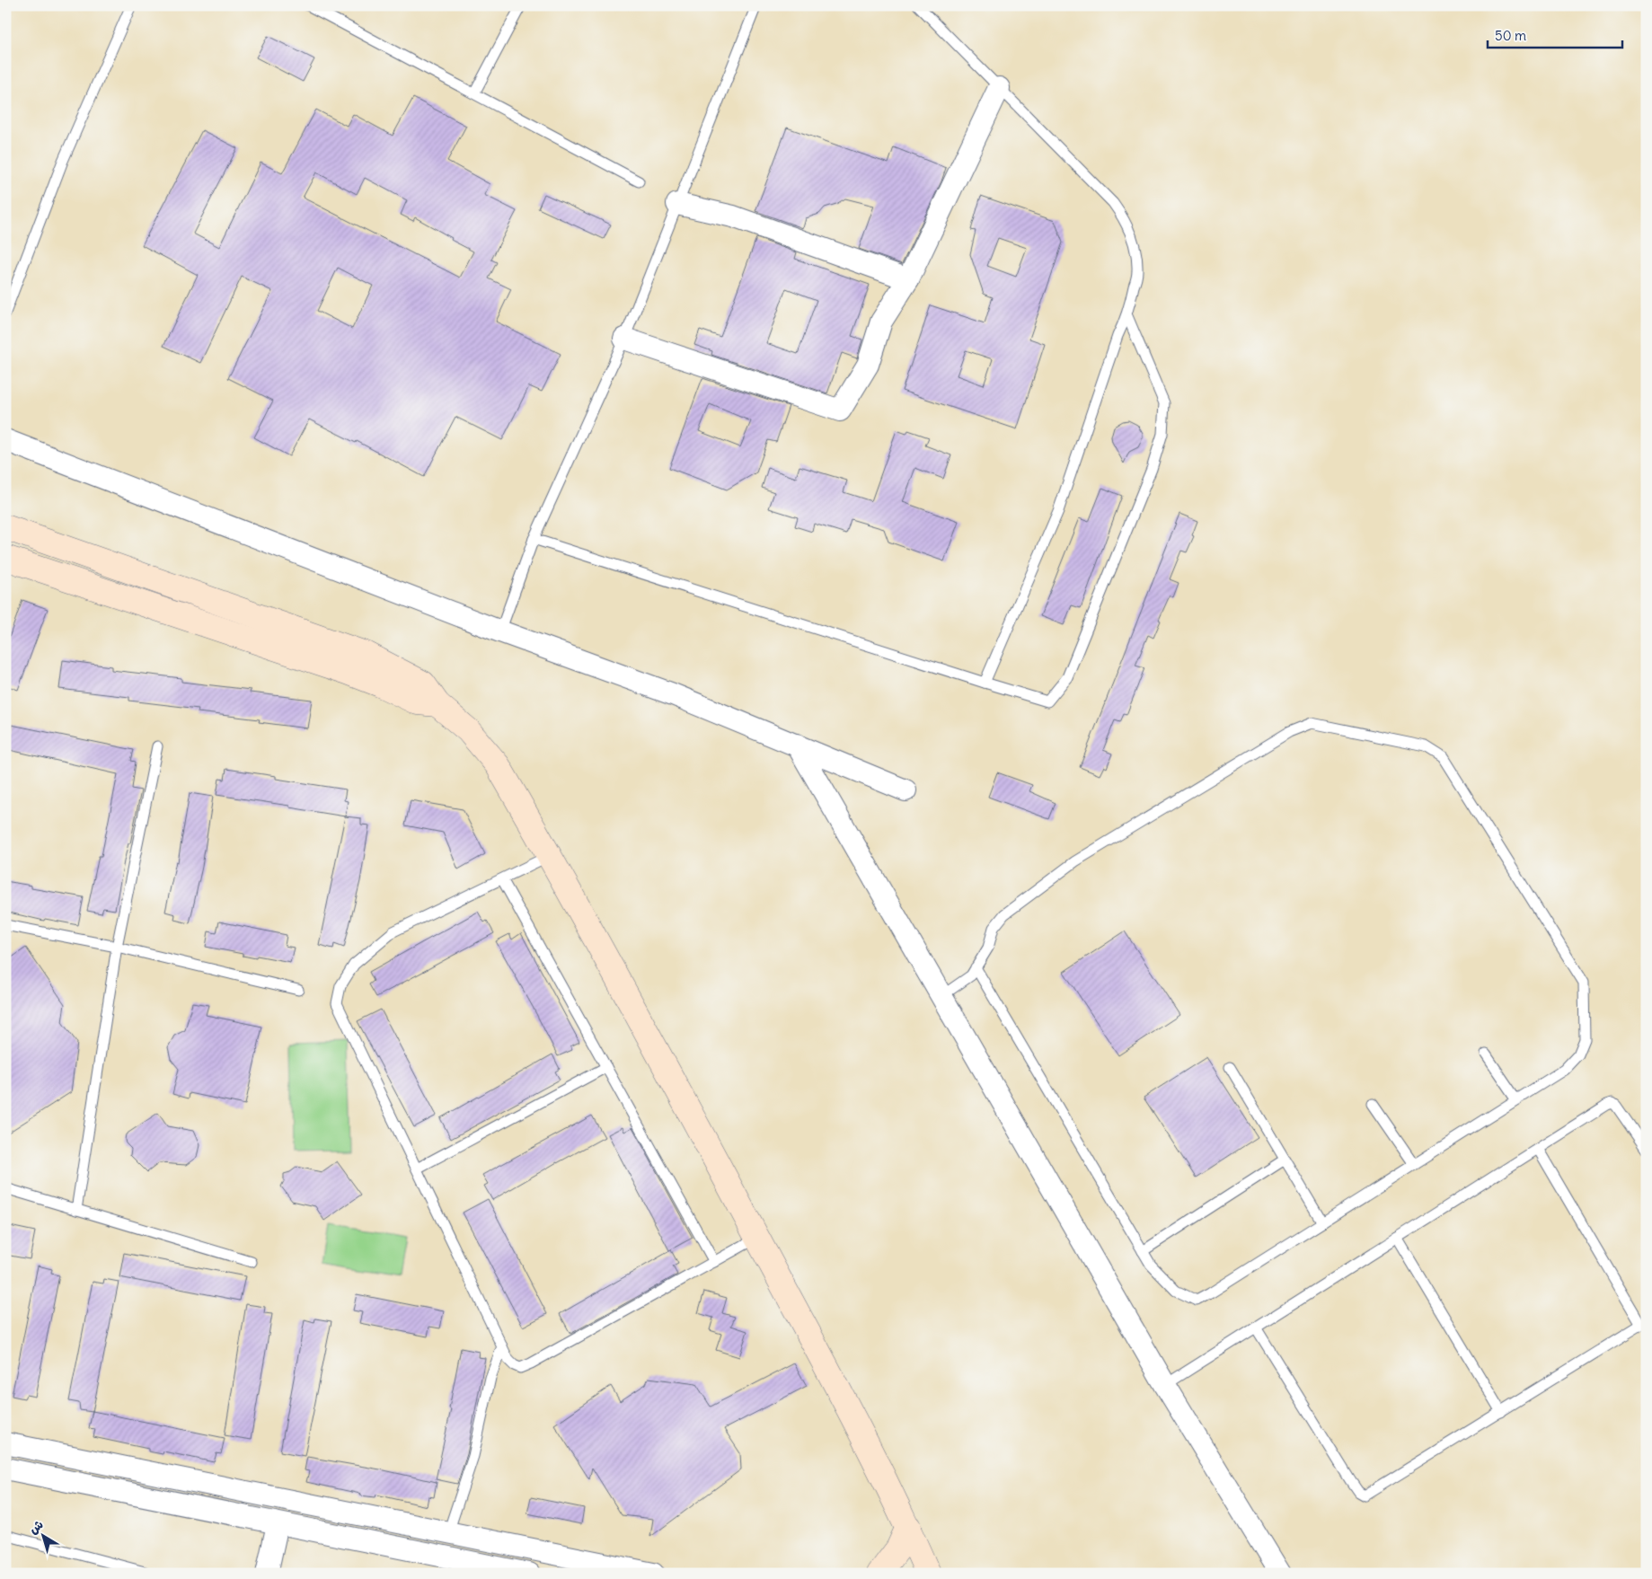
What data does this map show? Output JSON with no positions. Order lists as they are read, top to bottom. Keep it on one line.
{"scale_bar":"50 m","north":"top left"}
